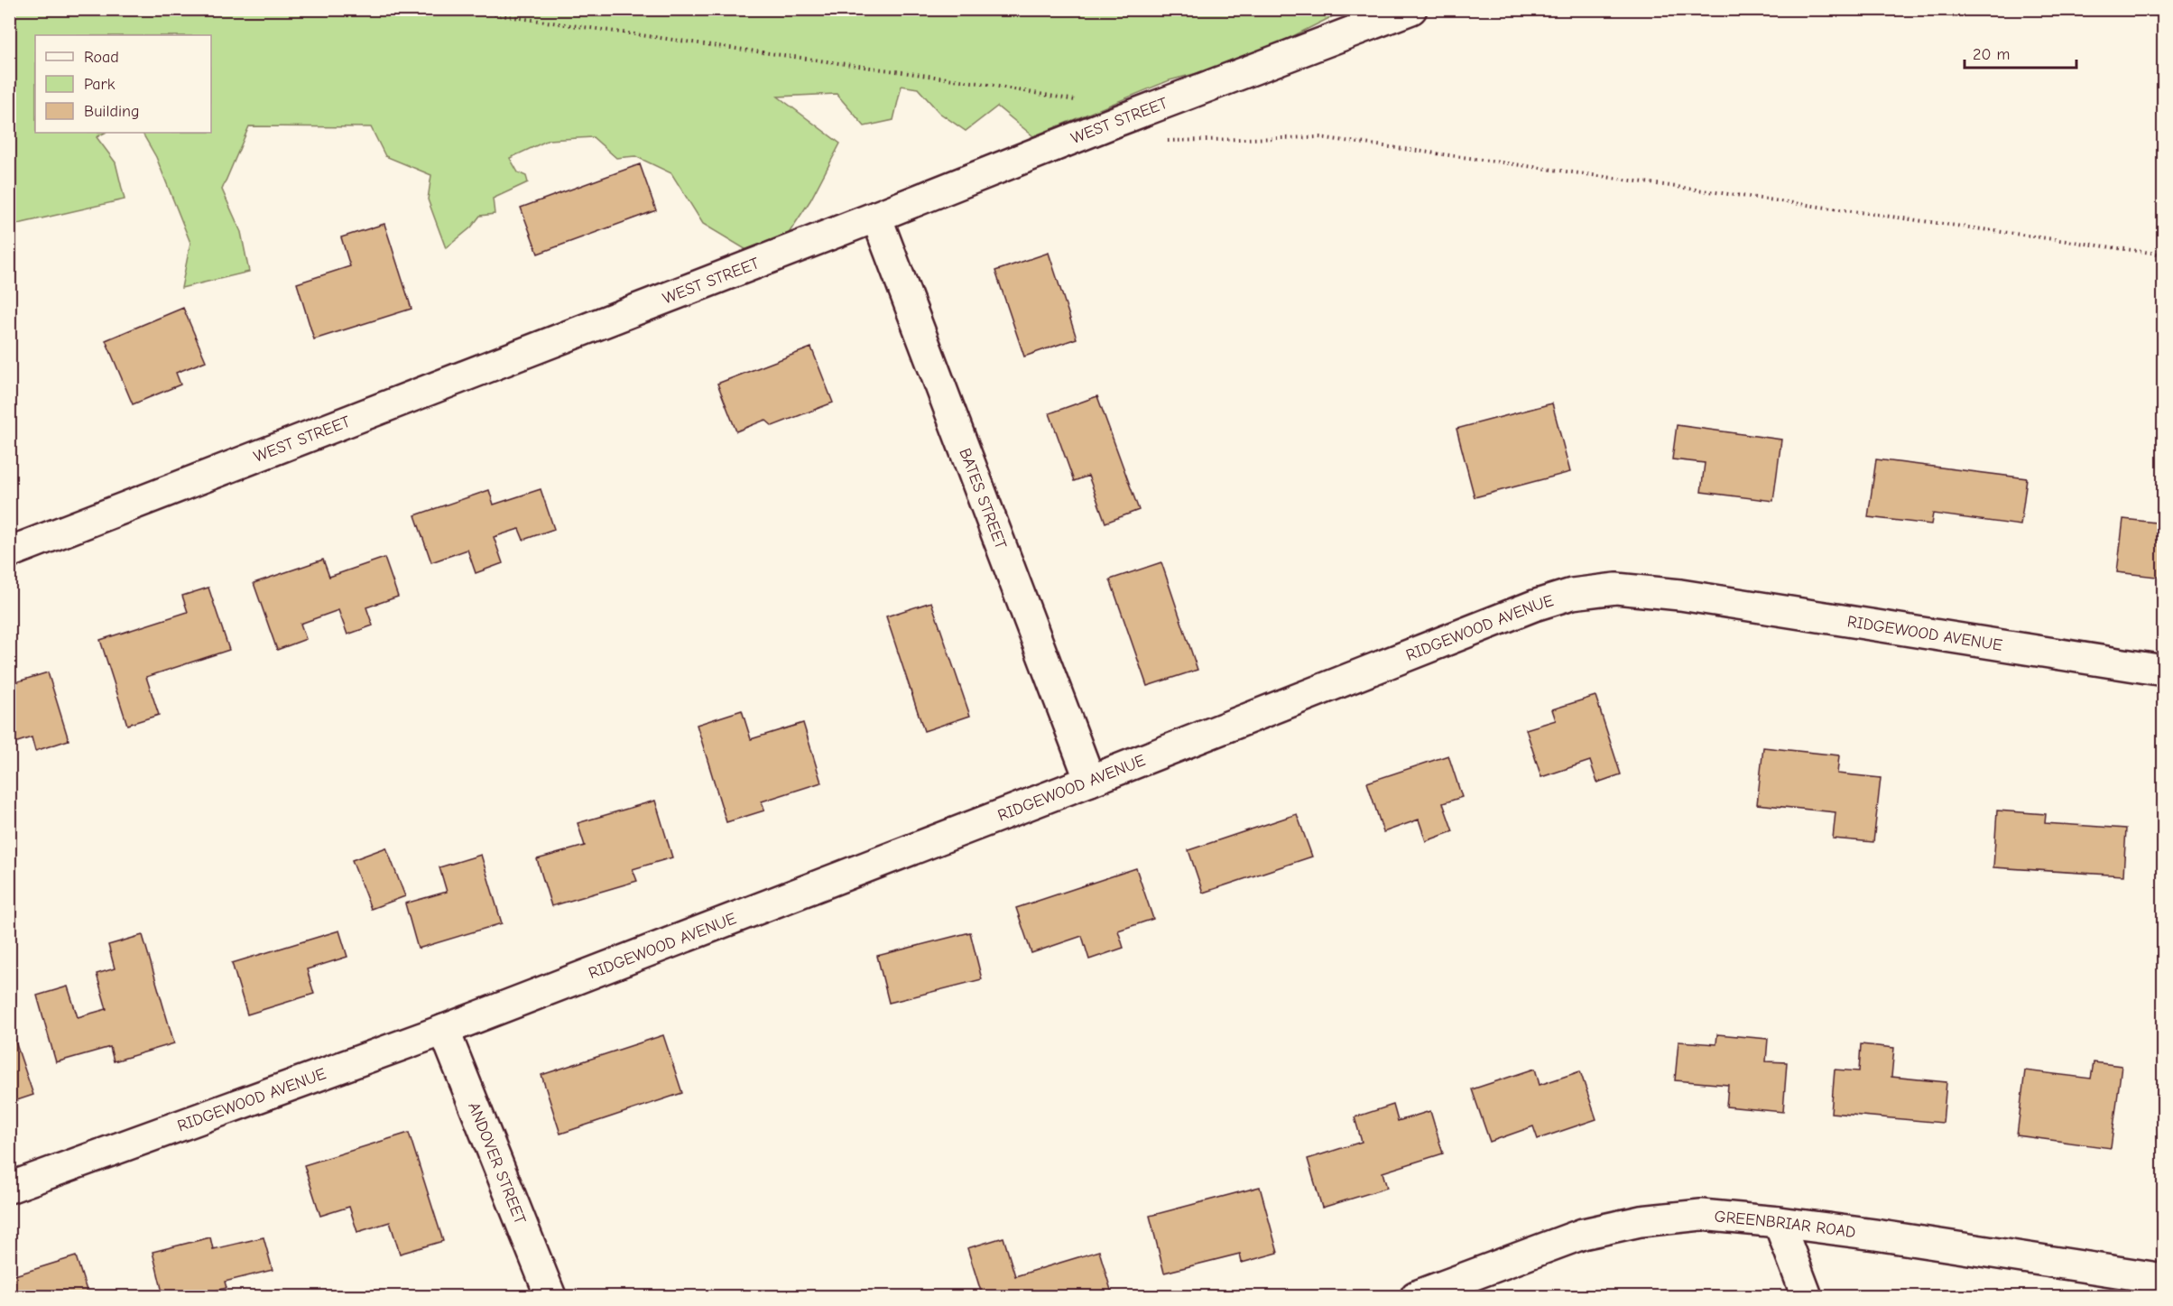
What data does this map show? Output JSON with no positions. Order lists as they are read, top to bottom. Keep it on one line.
{"streets":{"street":["WEST STREET","BATES STREET","RIDGEWOOD AVENUE","ANDOVER STREET","GREENBRIAR ROAD"]},"crossings":[["WEST STREET","BATES STREET"],["BATES STREET","RIDGEWOOD AVENUE"],["RIDGEWOOD AVENUE","ANDOVER STREET"]],"legend":["Road","Park","Building"],"scale_bar":"20 m"}
